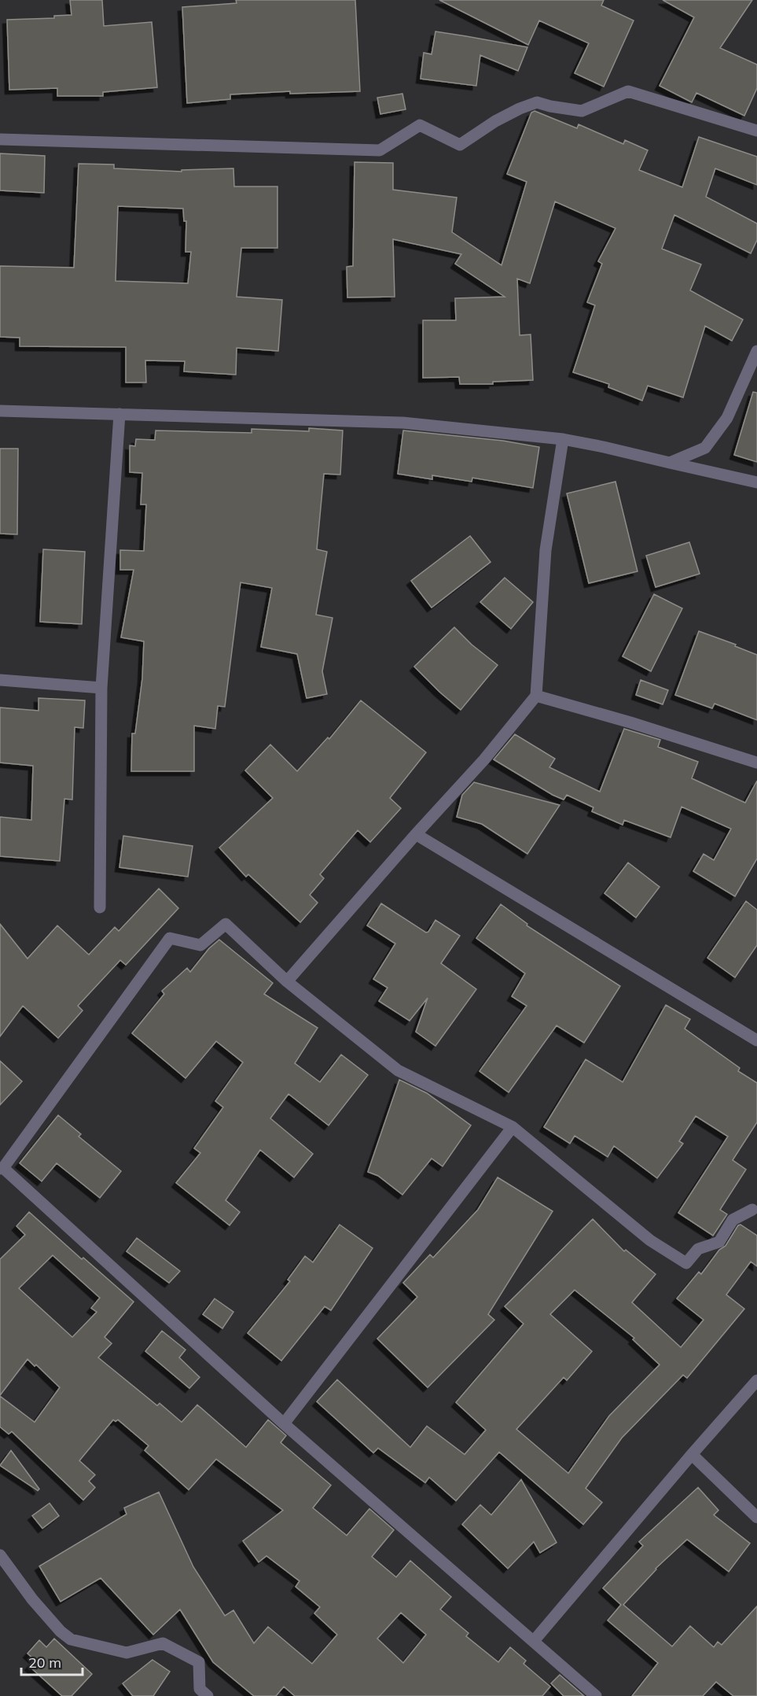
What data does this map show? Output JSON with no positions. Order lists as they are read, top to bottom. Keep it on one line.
{"scale_bar":"20 m"}
